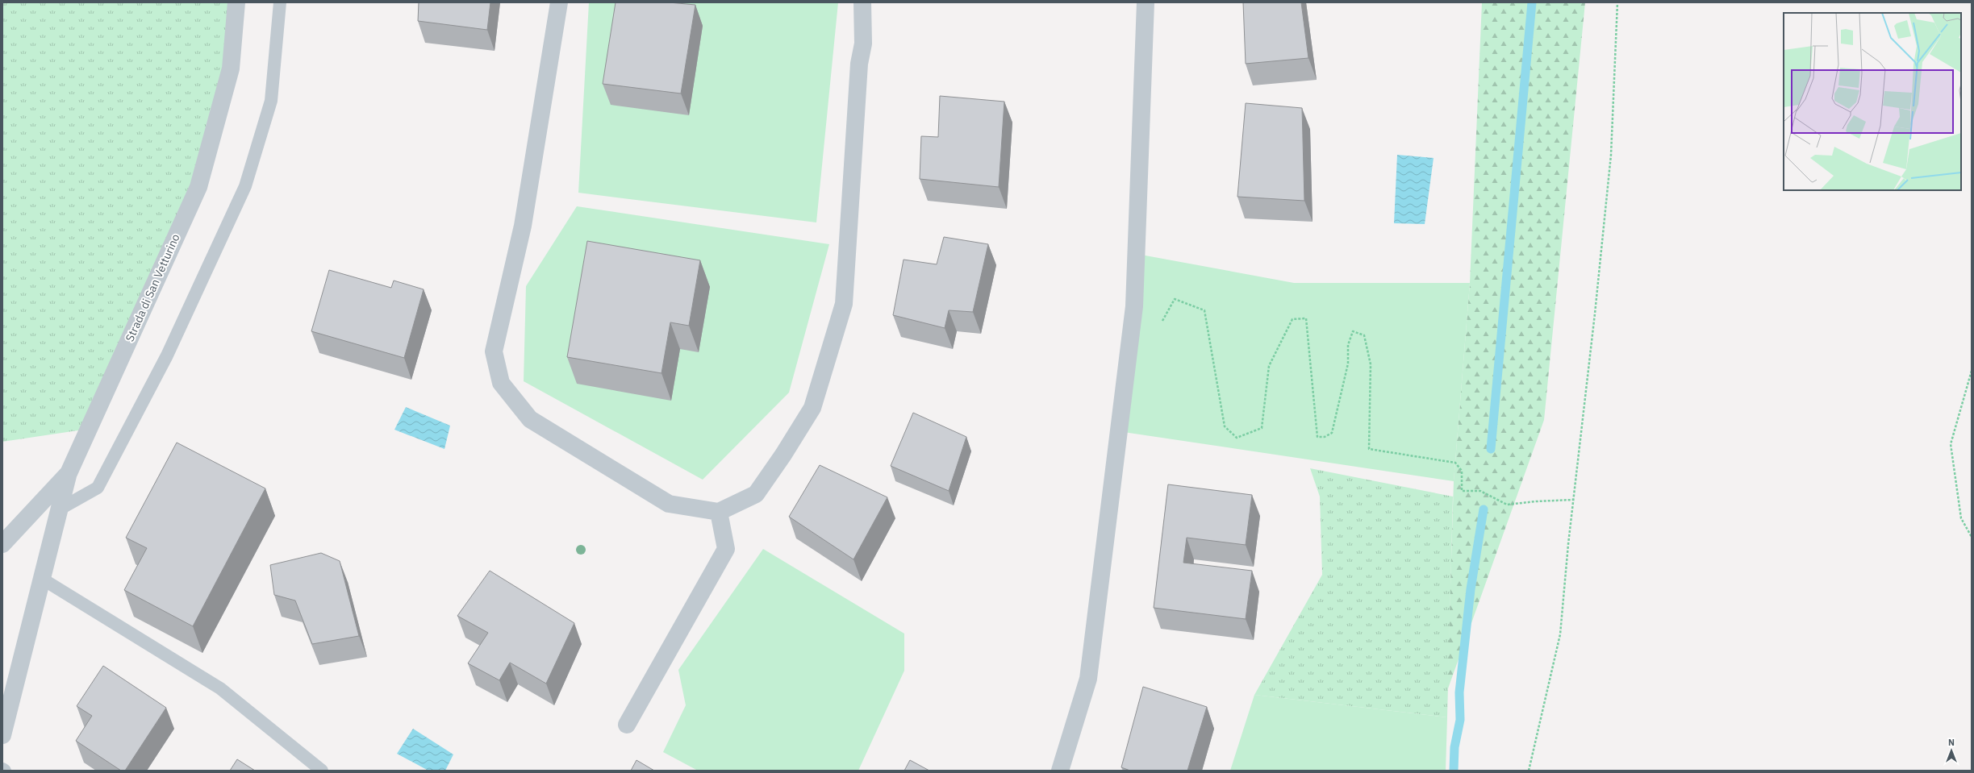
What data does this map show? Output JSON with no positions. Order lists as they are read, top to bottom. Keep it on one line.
{"streets":{"street":["Strada di San Vetturino"]},"north":"top"}
